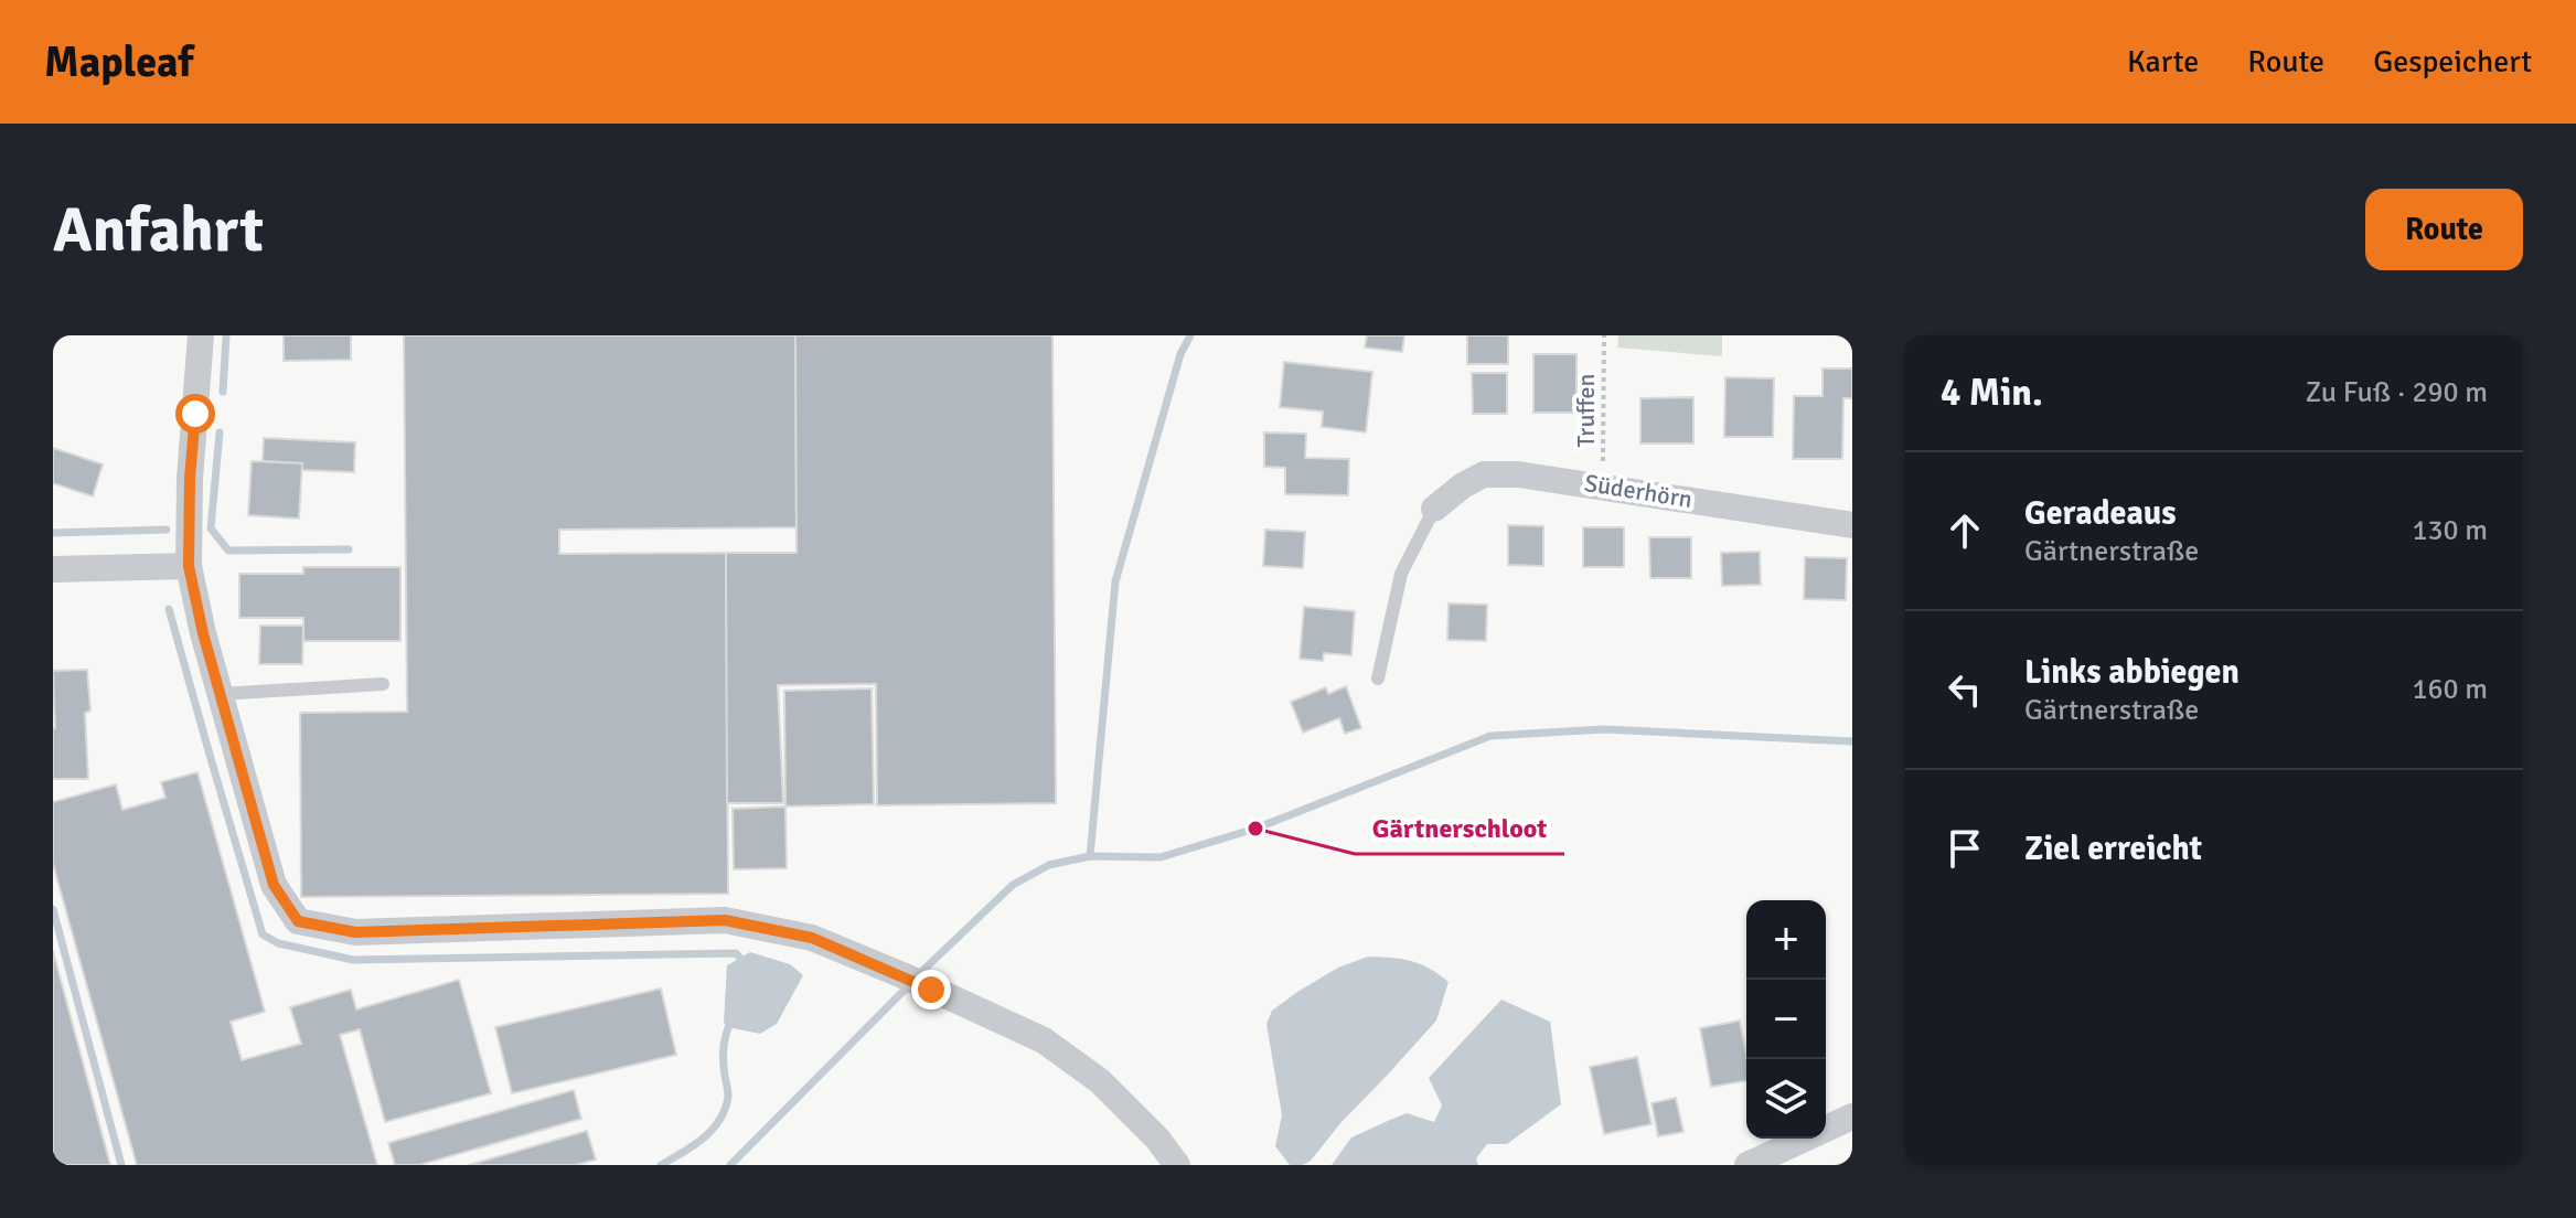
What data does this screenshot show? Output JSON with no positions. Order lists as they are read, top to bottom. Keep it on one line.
{"streets":{"street":["Süderhörn"],"path":["Truffen"]},"crossings":[["Truffen","Süderhörn"]],"places":["Gärtnerschloot"],"page":{"header":"Mapleaf","nav":["Karte","Route","Gespeichert"],"buttons":"Route","title":"Anfahrt","heading":["4 Min.","Zu Fuß · 290 m"],"list":[["Geradeaus","Gärtnerstraße","130 m"],["Links abbiegen","Gärtnerstraße","160 m"],"Ziel erreicht"],"map_buttons":["+","−"]}}
